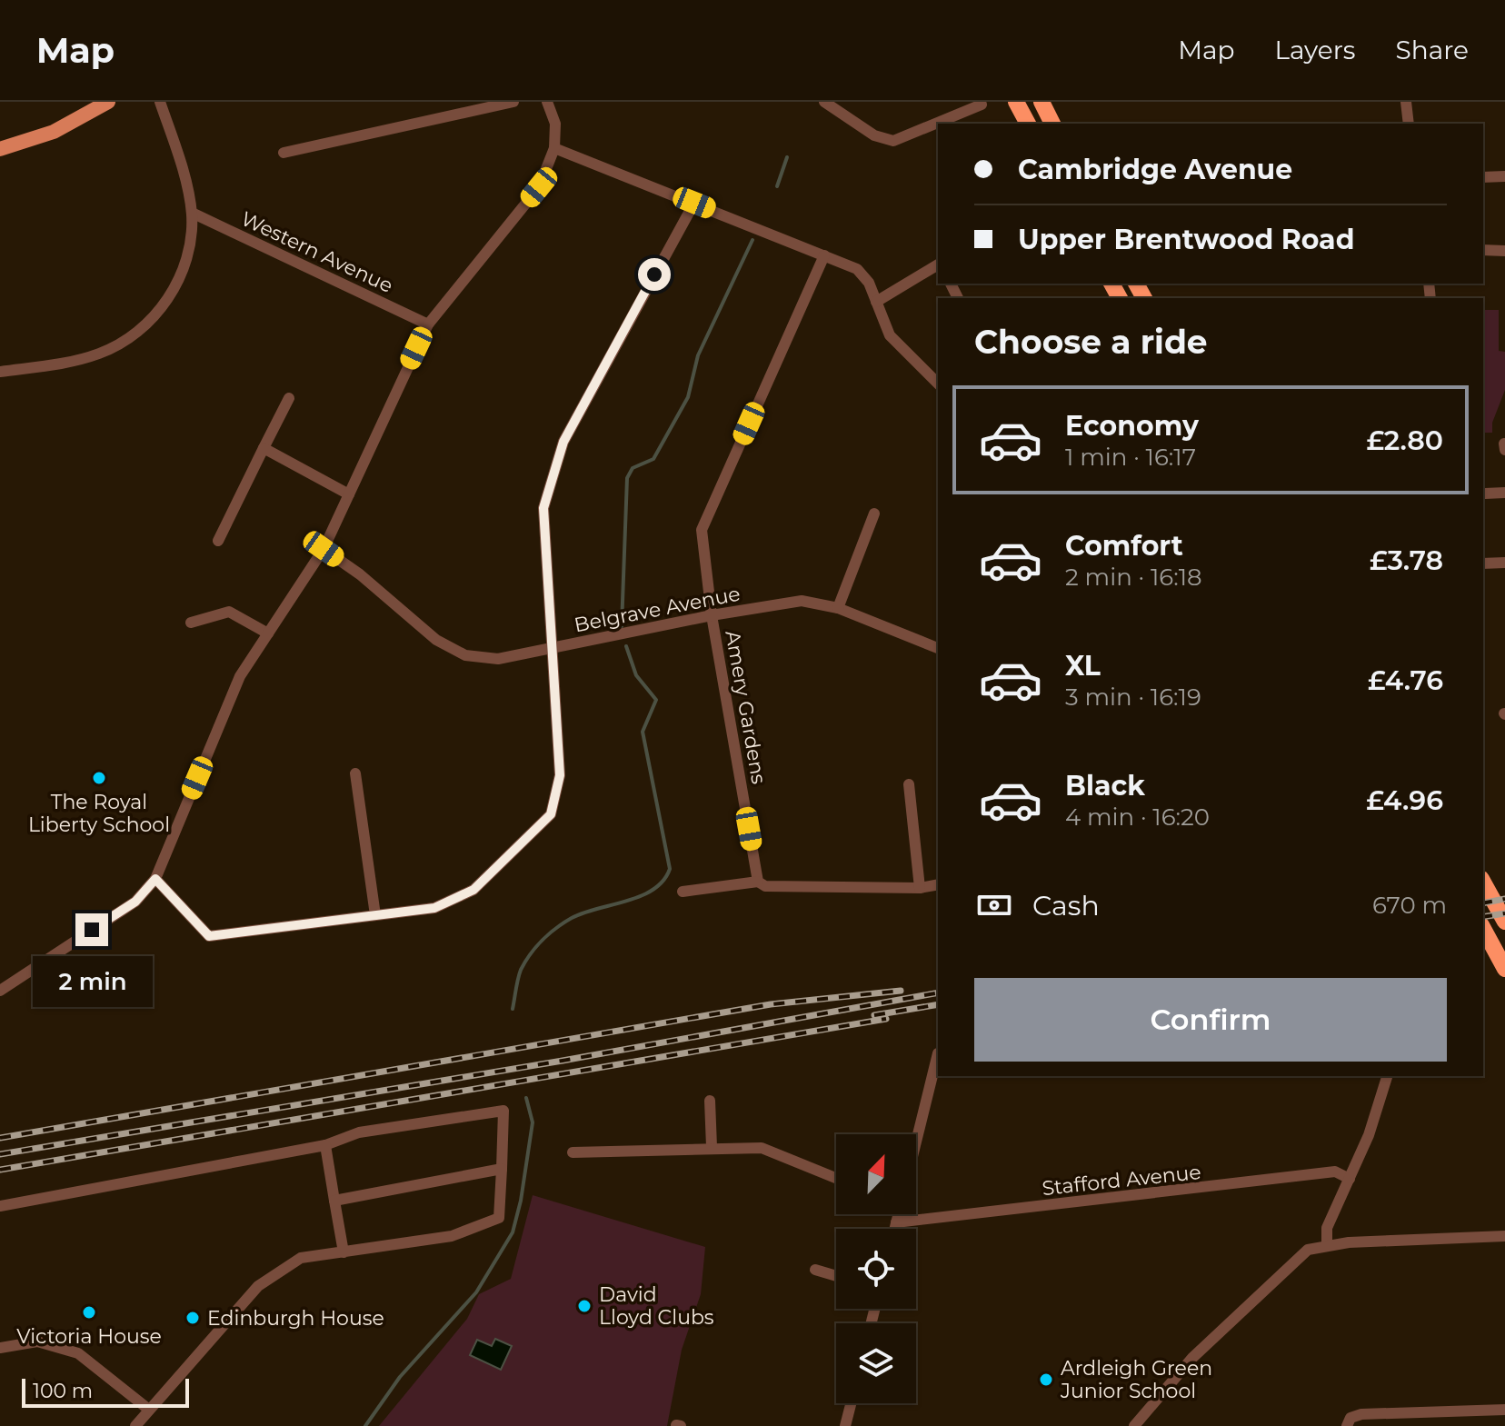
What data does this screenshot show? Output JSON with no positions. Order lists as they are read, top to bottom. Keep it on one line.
{"streets":{"street":["Western Avenue","Belgrave Avenue","Amery Gardens","Stafford Avenue"]},"crossings":[["Belgrave Avenue","Amery Gardens"]],"places":["The Royal Liberty School","David Lloyd Clubs","Victoria House","Edinburgh House","Ardleigh Green Junior School"],"scale_bar":"100 m","north":"top right","page":{"header":"Map","nav":["Map","Layers","Share"],"banner":["Cambridge Avenue","Upper Brentwood Road"],"heading":"Choose a ride","list":[{"name":"Economy","note":"1 min · 16:17","value":"£2.80"},{"name":"Comfort","note":"2 min · 16:18","value":"£3.78"},{"name":"XL","note":"3 min · 16:19","value":"£4.76"},{"name":"Black","note":"4 min · 16:20","value":"£4.96"}],"pay":["Cash","670 m"],"bubble":"2 min","buttons":"Confirm","scale":"100 m"}}
